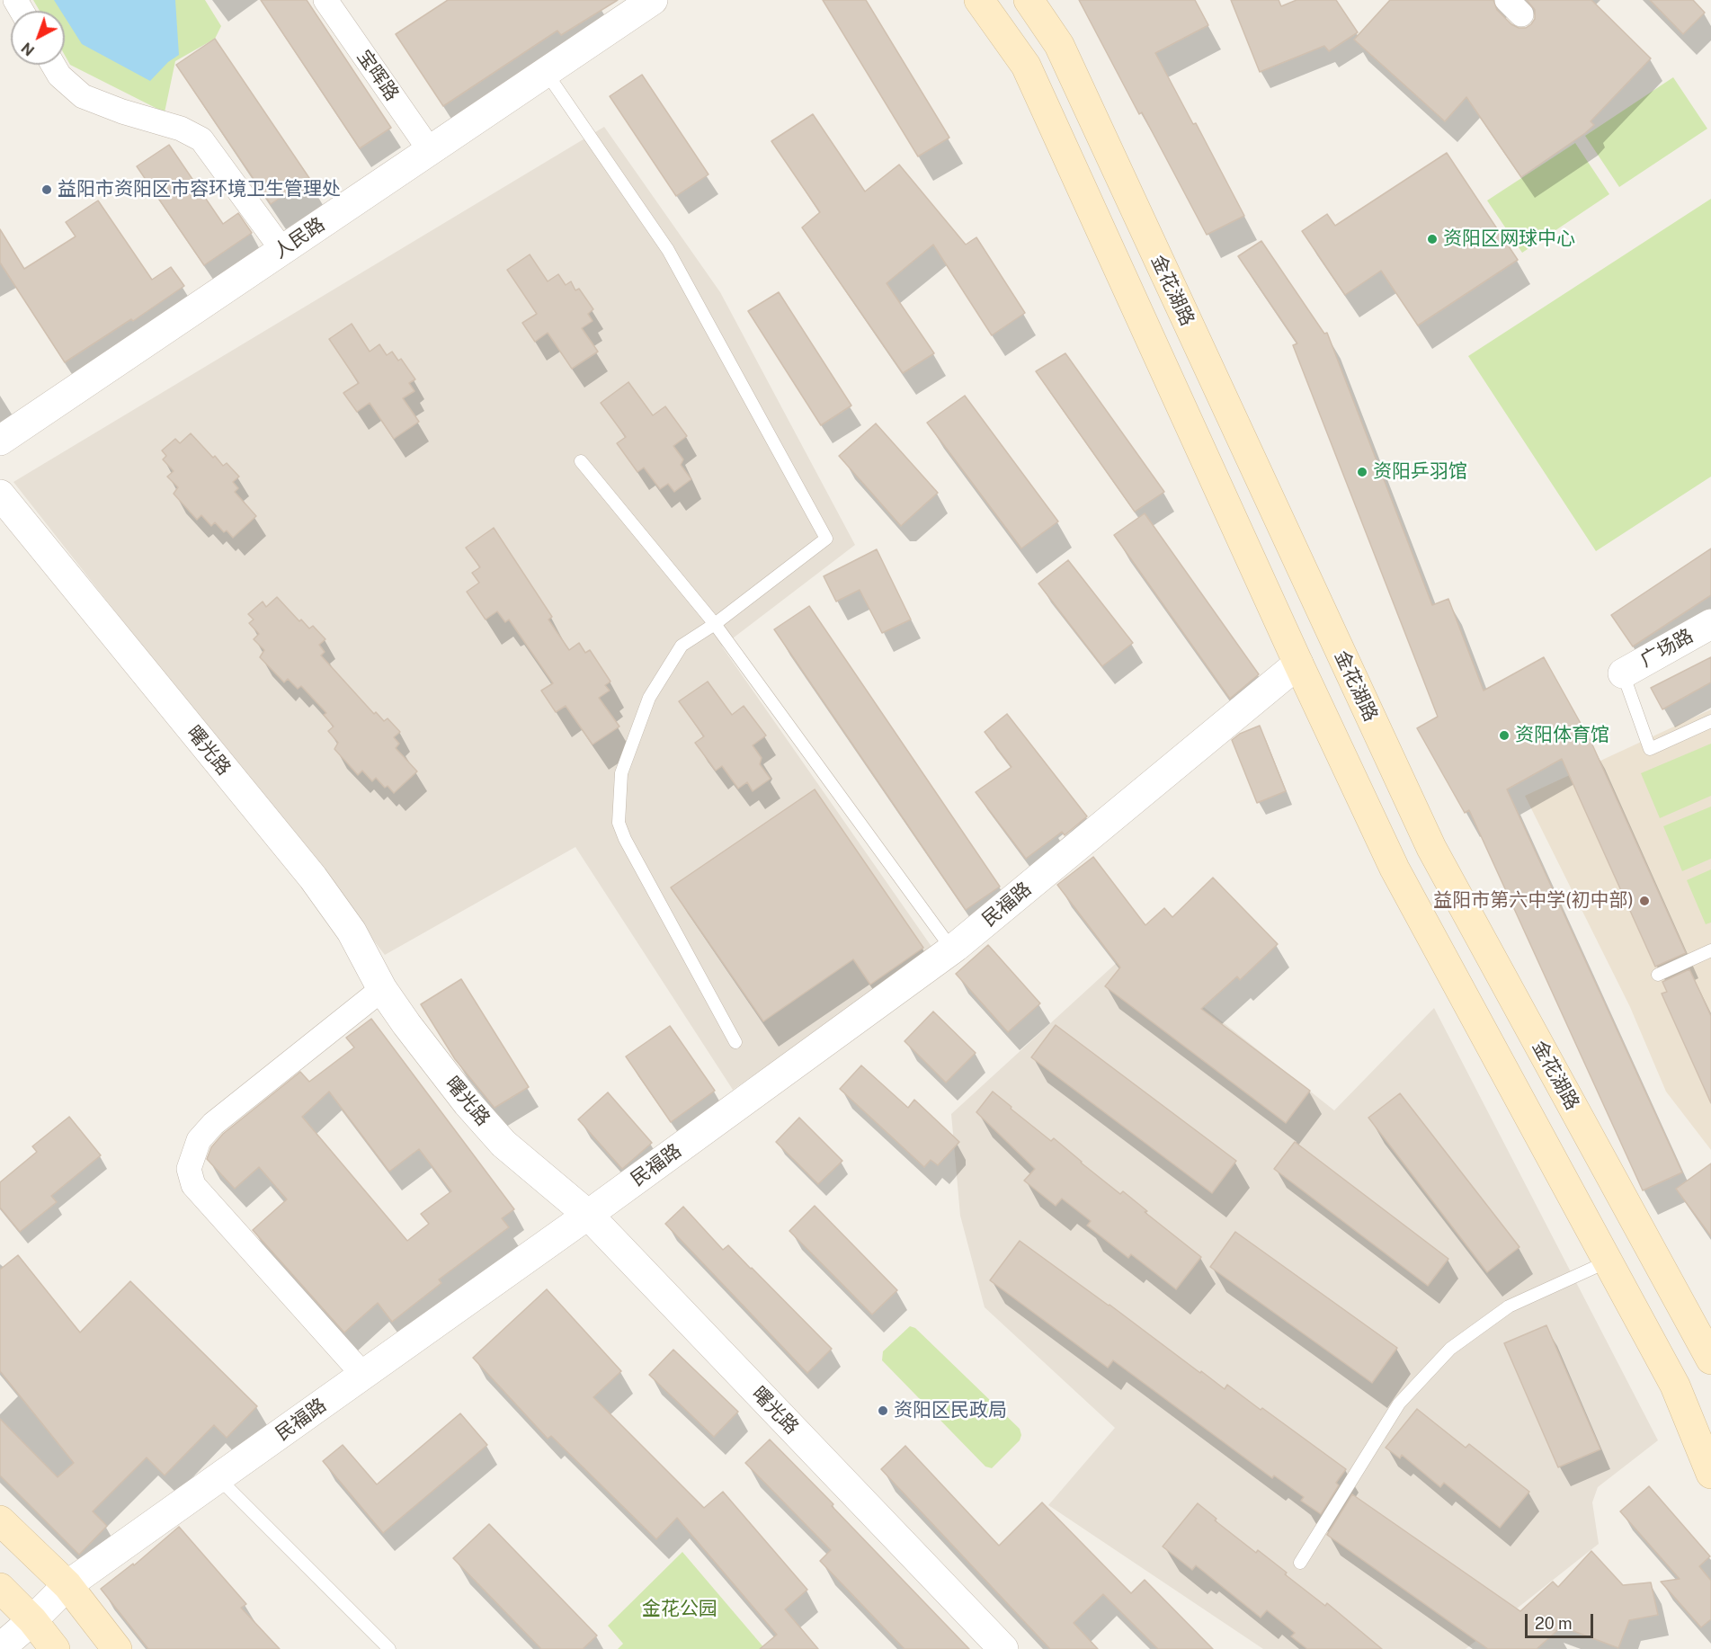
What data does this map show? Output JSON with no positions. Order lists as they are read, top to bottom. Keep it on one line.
{"streets":{"main road":["金花湖路"],"street":["宝晖路","人民路","广场路","曙光路","民福路"]},"crossings":[["宝晖路","人民路"],["曙光路","民福路"]],"parks":["金花公园"],"places":["益阳市资阳区市容环境卫生管理处","资阳区网球中心","资阳乒羽馆","资阳体育馆","益阳市第六中学(初中部)","资阳区民政局"],"scale_bar":"20 m","north":"bottom left"}
